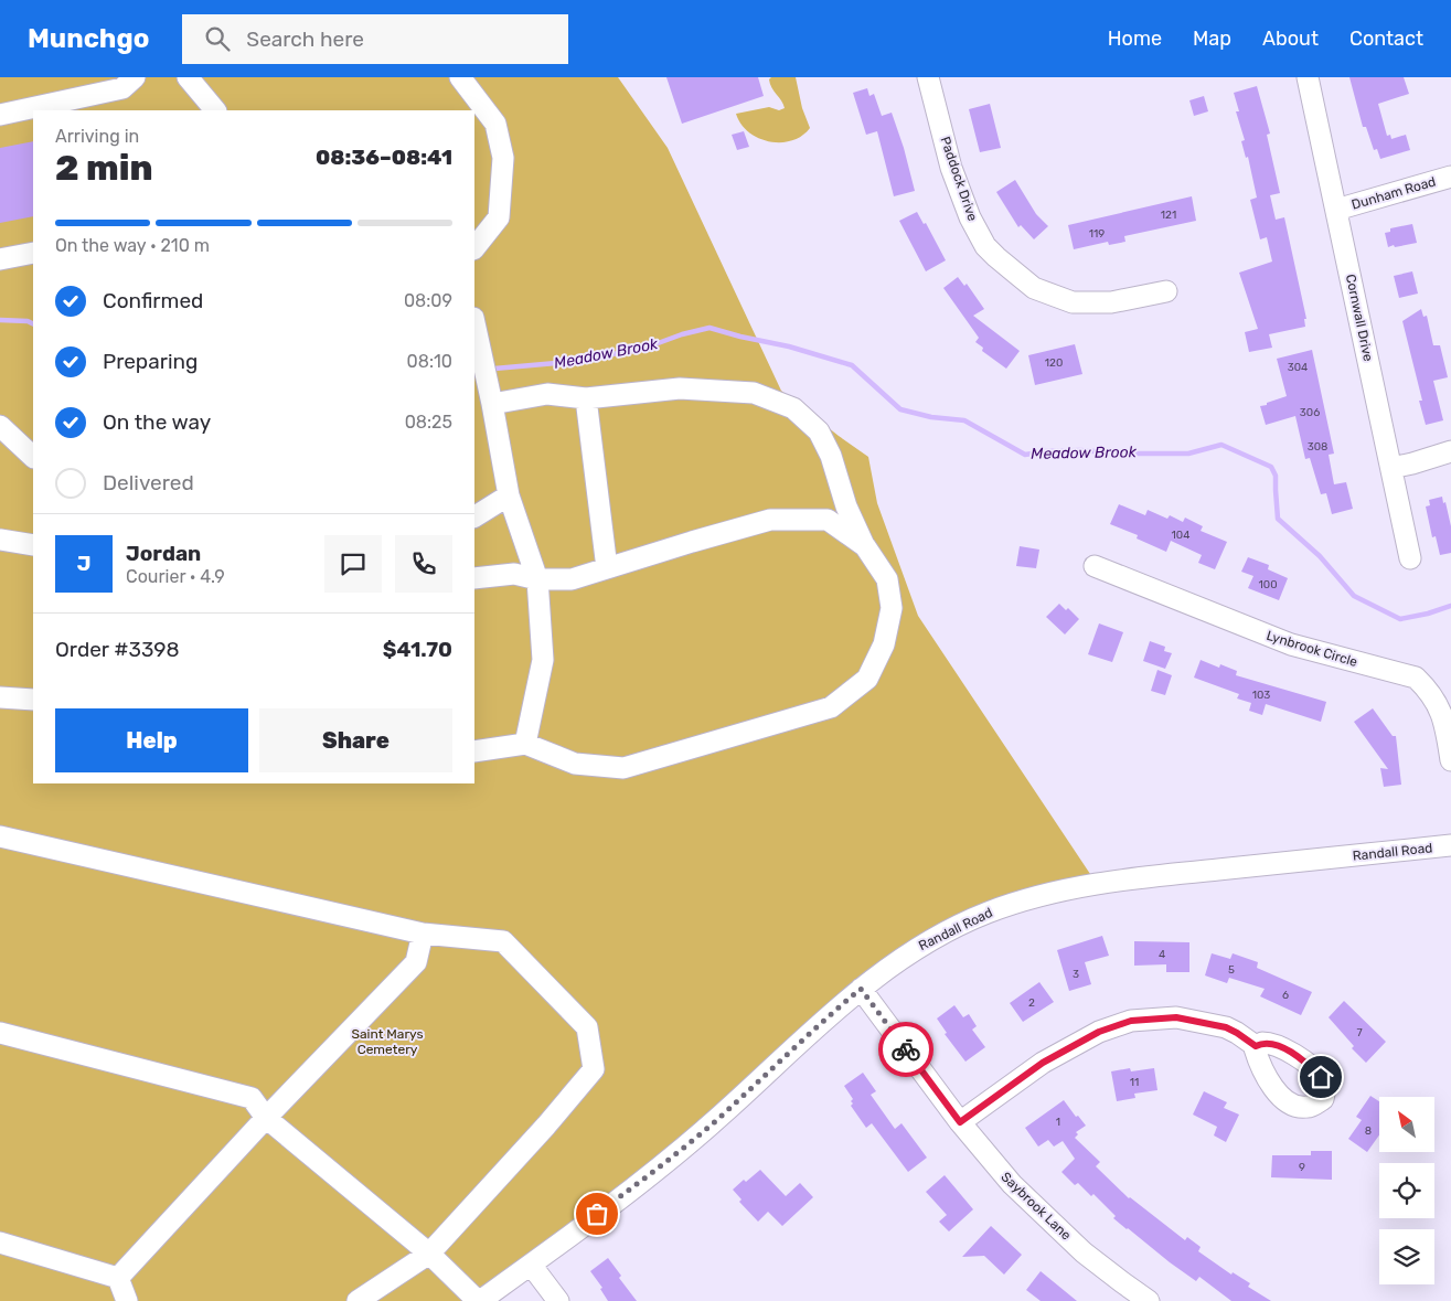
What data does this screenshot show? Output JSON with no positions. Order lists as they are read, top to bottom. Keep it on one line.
{"streets":{"street":["Paddock Drive","Dunham Road","Cornwall Drive","Lynbrook Circle","Randall Road","Saybrook Lane"]},"crossings":[["Dunham Road","Cornwall Drive"],["Randall Road","Saybrook Lane"]],"water":["Meadow Brook"],"parks":["Saint Marys Cemetery"],"house_numbers":["121","119","120","304","306","308","104","100","103","4","5","3","6","2","7","11","1","8","9"],"north":"top left","page":{"header":"Munchgo","search":"Search here","nav":["Home","Map","About","Contact"],"heading":["2 min","Arriving in","08:36–08:41"],"panel":["Jordan","Courier · 4.9","Order #3398","$41.70"],"bar":"On the way · 210 m","list":[["Confirmed","08:09"],["Preparing","08:10"],["On the way","08:25"],"Delivered"],"round":"J","buttons":["Help","Share"]}}
